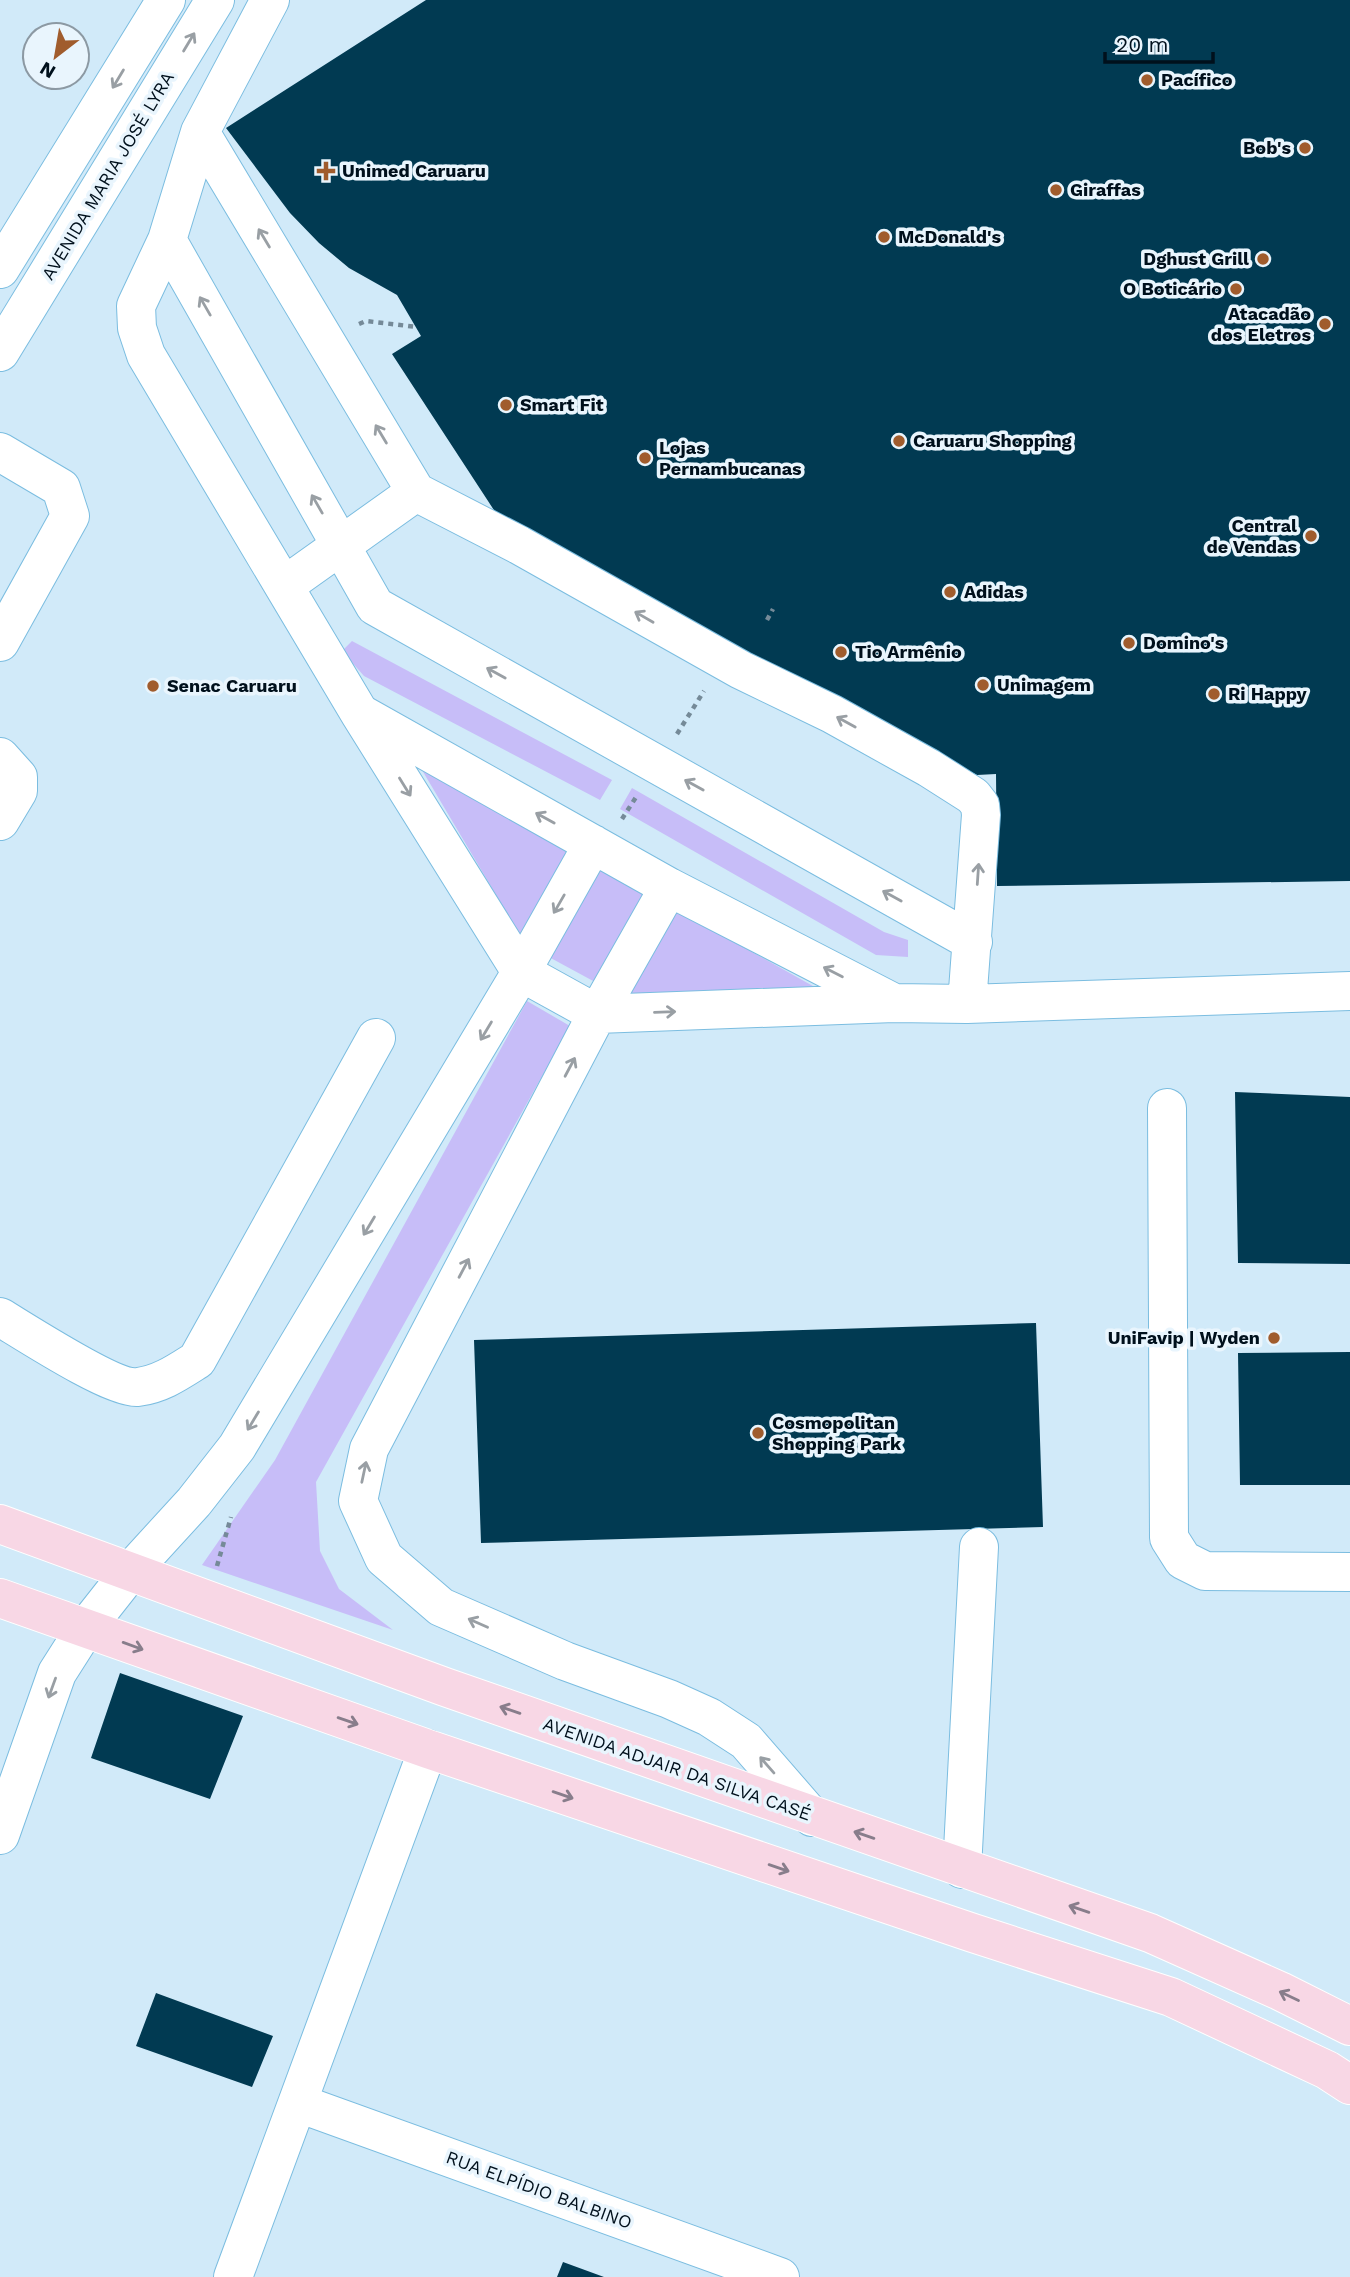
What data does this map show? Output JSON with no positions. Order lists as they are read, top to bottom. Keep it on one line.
{"streets":{"main road":["AVENIDA ADJAIR DA SILVA CASÉ"],"street":["AVENIDA MARIA JOSÉ LYRA","RUA ELPÍDIO BALBINO"]},"places":{"other":["Pacífico","Bob's","Giraffas","McDonald's","Dghust Grill","O Boticário","Atacadão dos Eletros","Smart Fit","Caruaru Shopping","Lojas Pernambucanas","Central de Vendas","Adidas","Domino's","Tio Armênio","Unimagem","Senac Caruaru","Ri Happy","UniFavip | Wyden","Cosmopolitan Shopping Park"],"health":["Unimed Caruaru"]},"scale_bar":"20 m","north":"bottom left"}
